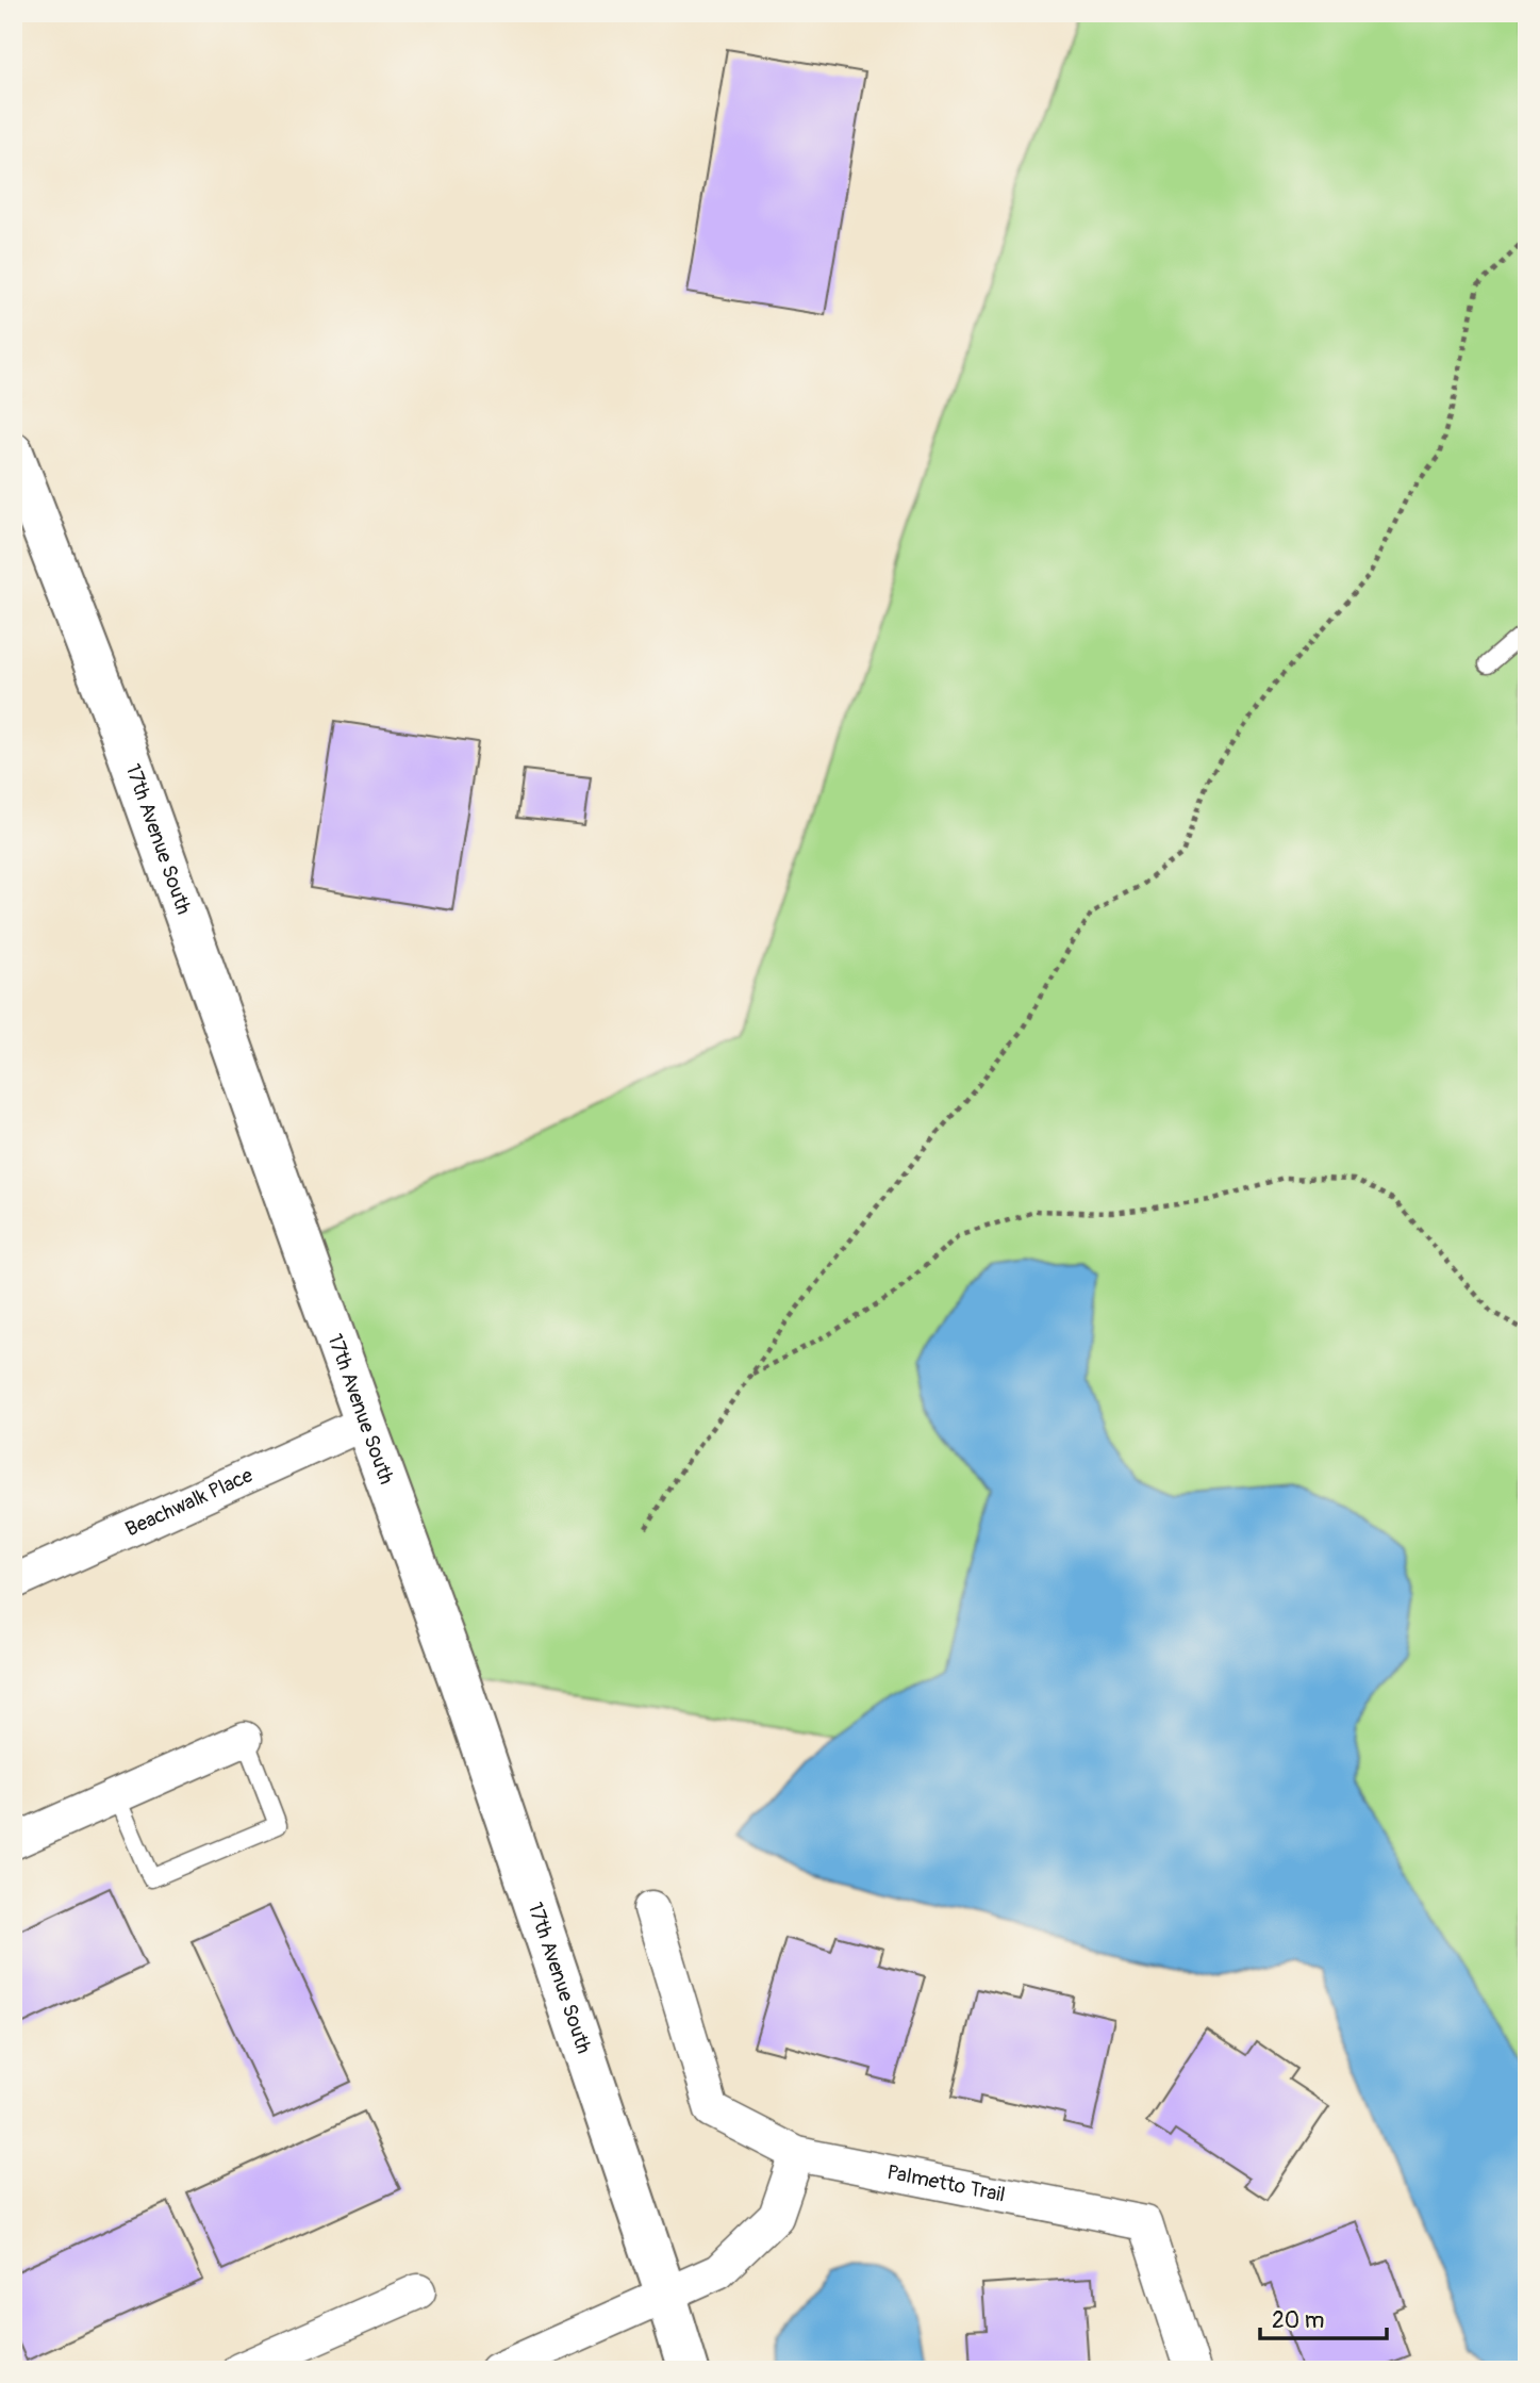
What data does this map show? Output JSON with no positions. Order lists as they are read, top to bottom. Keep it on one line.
{"streets":{"street":["17th Avenue South","Beachwalk Place","Palmetto Trail"]},"crossings":[["17th Avenue South","Beachwalk Place"]],"scale_bar":"20 m"}
